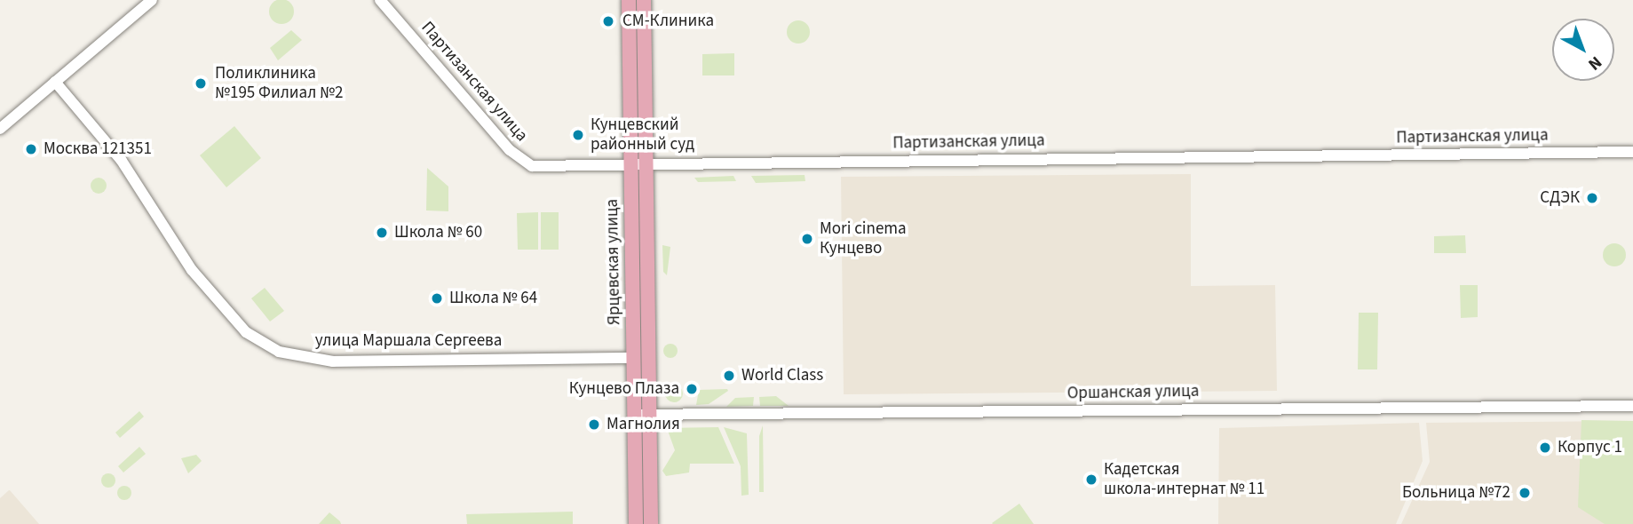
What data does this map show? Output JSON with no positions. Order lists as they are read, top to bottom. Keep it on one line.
{"streets":{"main road":["Ярцевская улица"],"street":["Партизанская улица","улица Маршала Сергеева","Оршанская улица"]},"crossings":[["Партизанская улица","Ярцевская улица"],["Ярцевская улица","улица Маршала Сергеева"],["Ярцевская улица","Оршанская улица"]],"places":["СМ-Клиника","Поликлиника №195 Филиал №2","Кунцевский районный суд","Москва 121351","СДЭК","Школа № 60","Mori cinema Кунцево","Школа № 64","World Class","Кунцево Плаза","Магнолия","Корпус 1","Кадетская школа-интернат № 11","Больница №72"],"north":"bottom right"}
